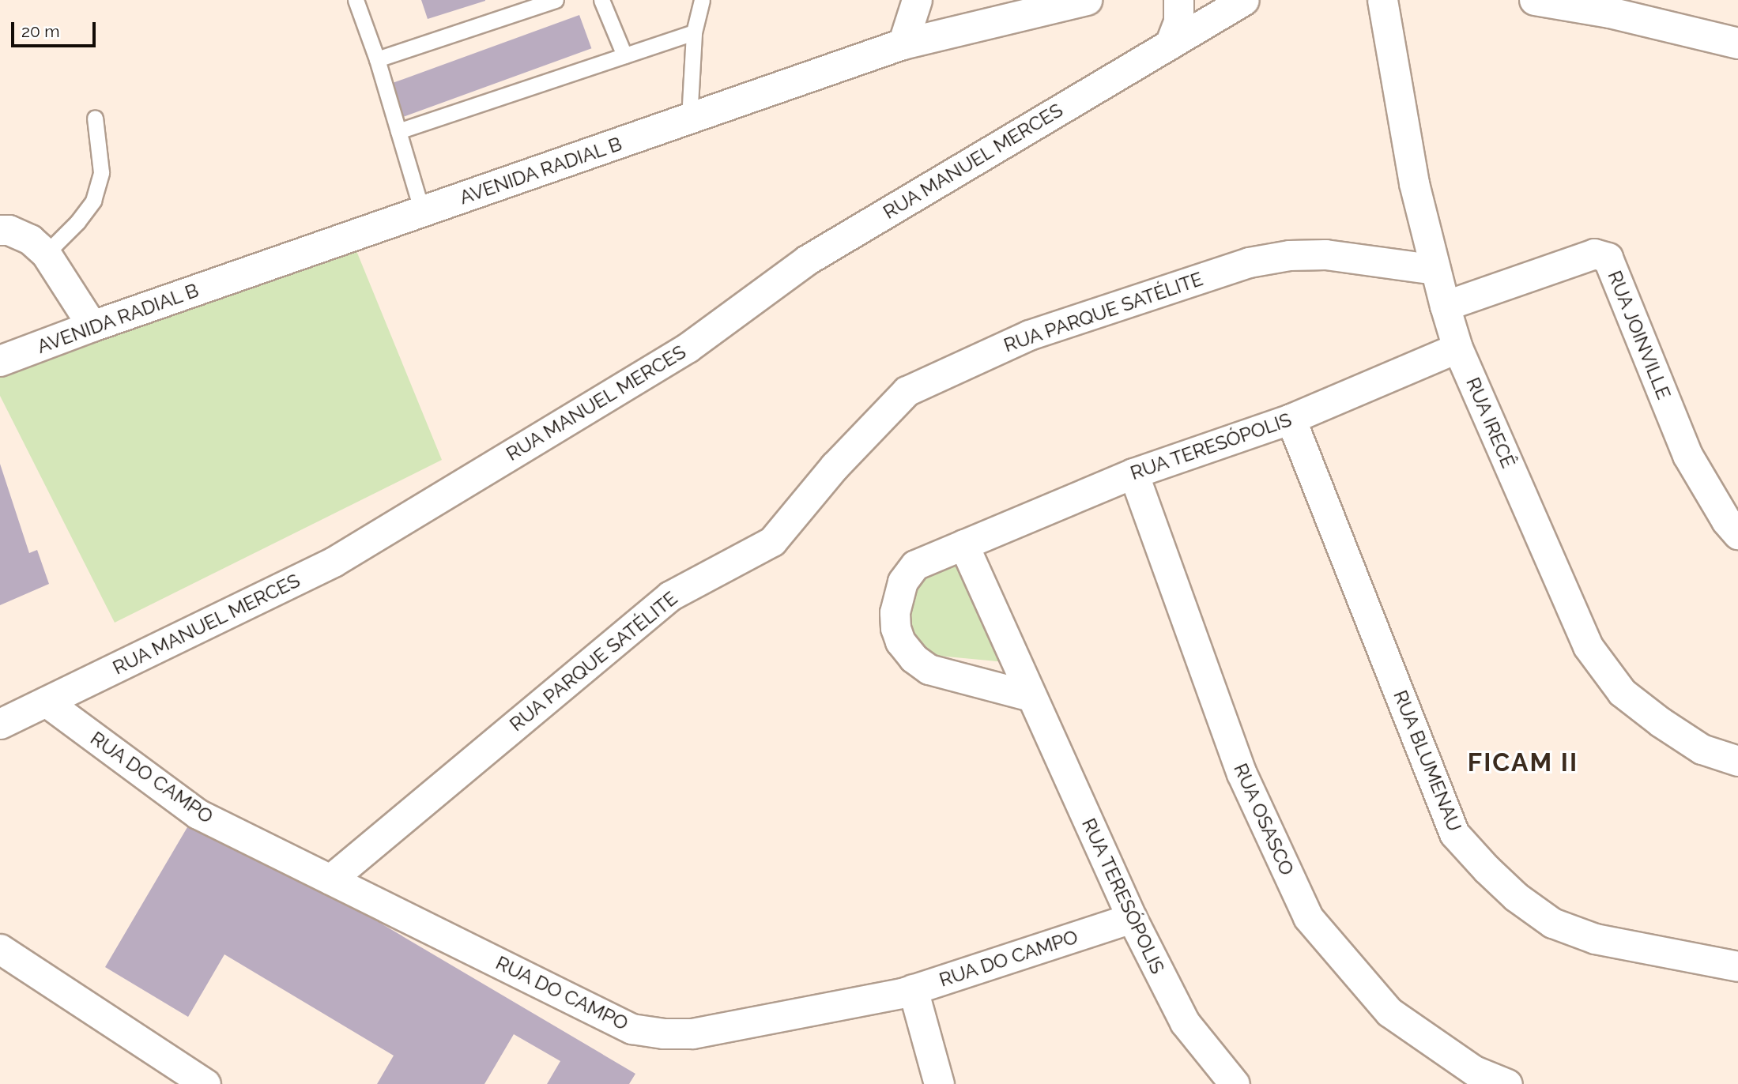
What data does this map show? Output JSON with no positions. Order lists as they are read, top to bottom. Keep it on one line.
{"streets":{"main road":["AVENIDA RADIAL B"],"street":["RUA MANUEL MERCES","RUA PARQUE SATÉLITE","RUA JOINVILLE","RUA IRECÊ","RUA TERESÓPOLIS","RUA BLUMENAU","RUA DO CAMPO","RUA OSASCO"]},"crossings":[["RUA MANUEL MERCES","RUA DO CAMPO"],["RUA PARQUE SATÉLITE","RUA IRECÊ"],["RUA PARQUE SATÉLITE","RUA DO CAMPO"],["RUA JOINVILLE","RUA IRECÊ"],["RUA IRECÊ","RUA TERESÓPOLIS"],["RUA TERESÓPOLIS","RUA BLUMENAU"],["RUA TERESÓPOLIS","RUA DO CAMPO"],["RUA TERESÓPOLIS","RUA OSASCO"]],"districts":["FICAM II"],"scale_bar":"20 m"}
